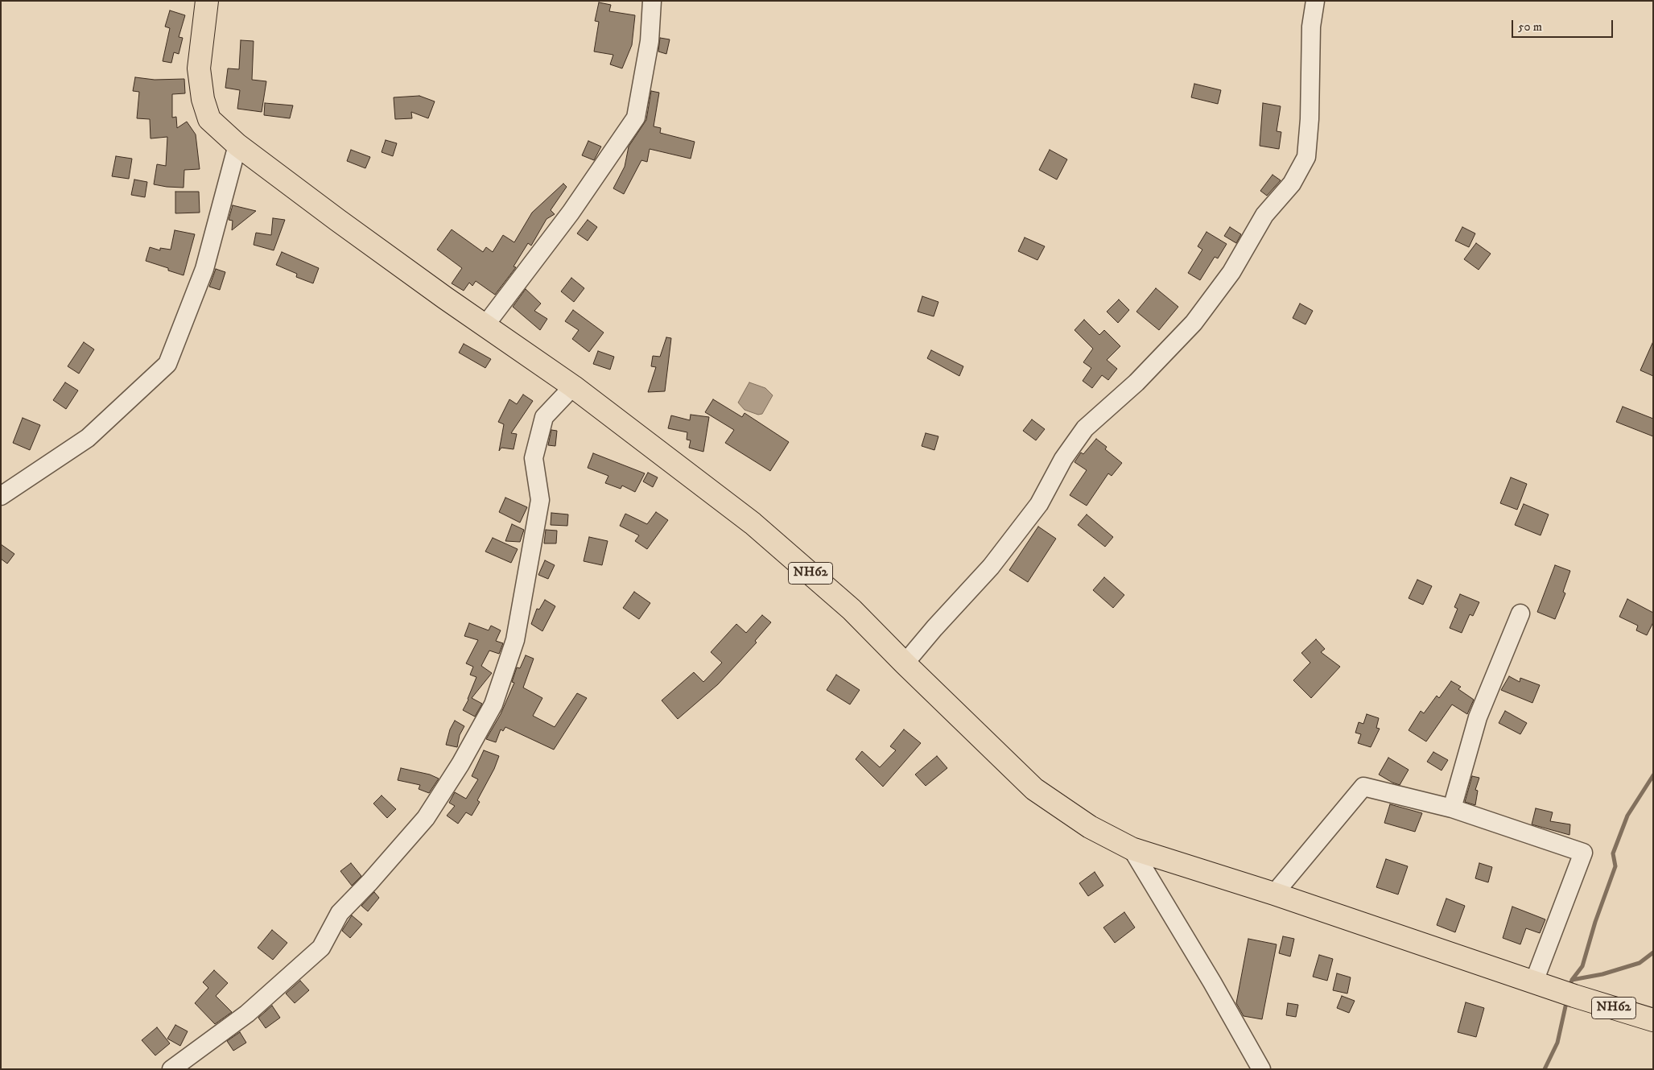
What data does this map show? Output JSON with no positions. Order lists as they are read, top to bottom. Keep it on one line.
{"streets":{"main road":["NH62"]},"scale_bar":"50 m"}
